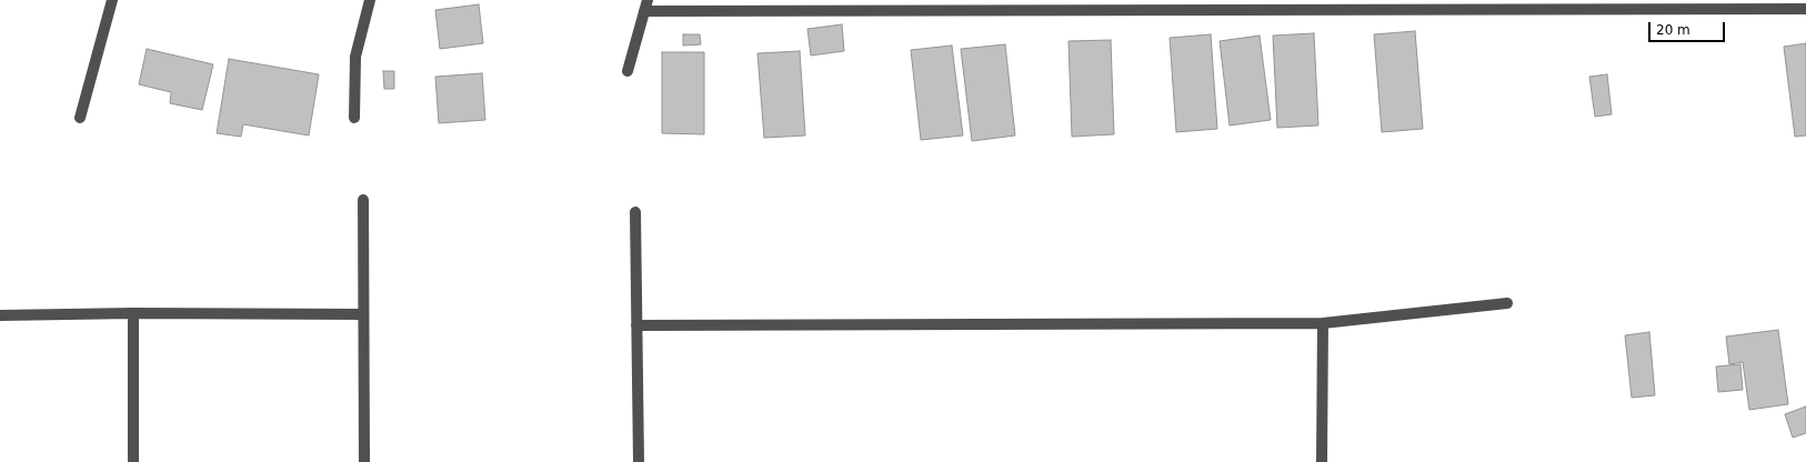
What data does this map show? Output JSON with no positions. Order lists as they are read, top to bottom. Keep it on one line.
{"scale_bar":"20 m"}
